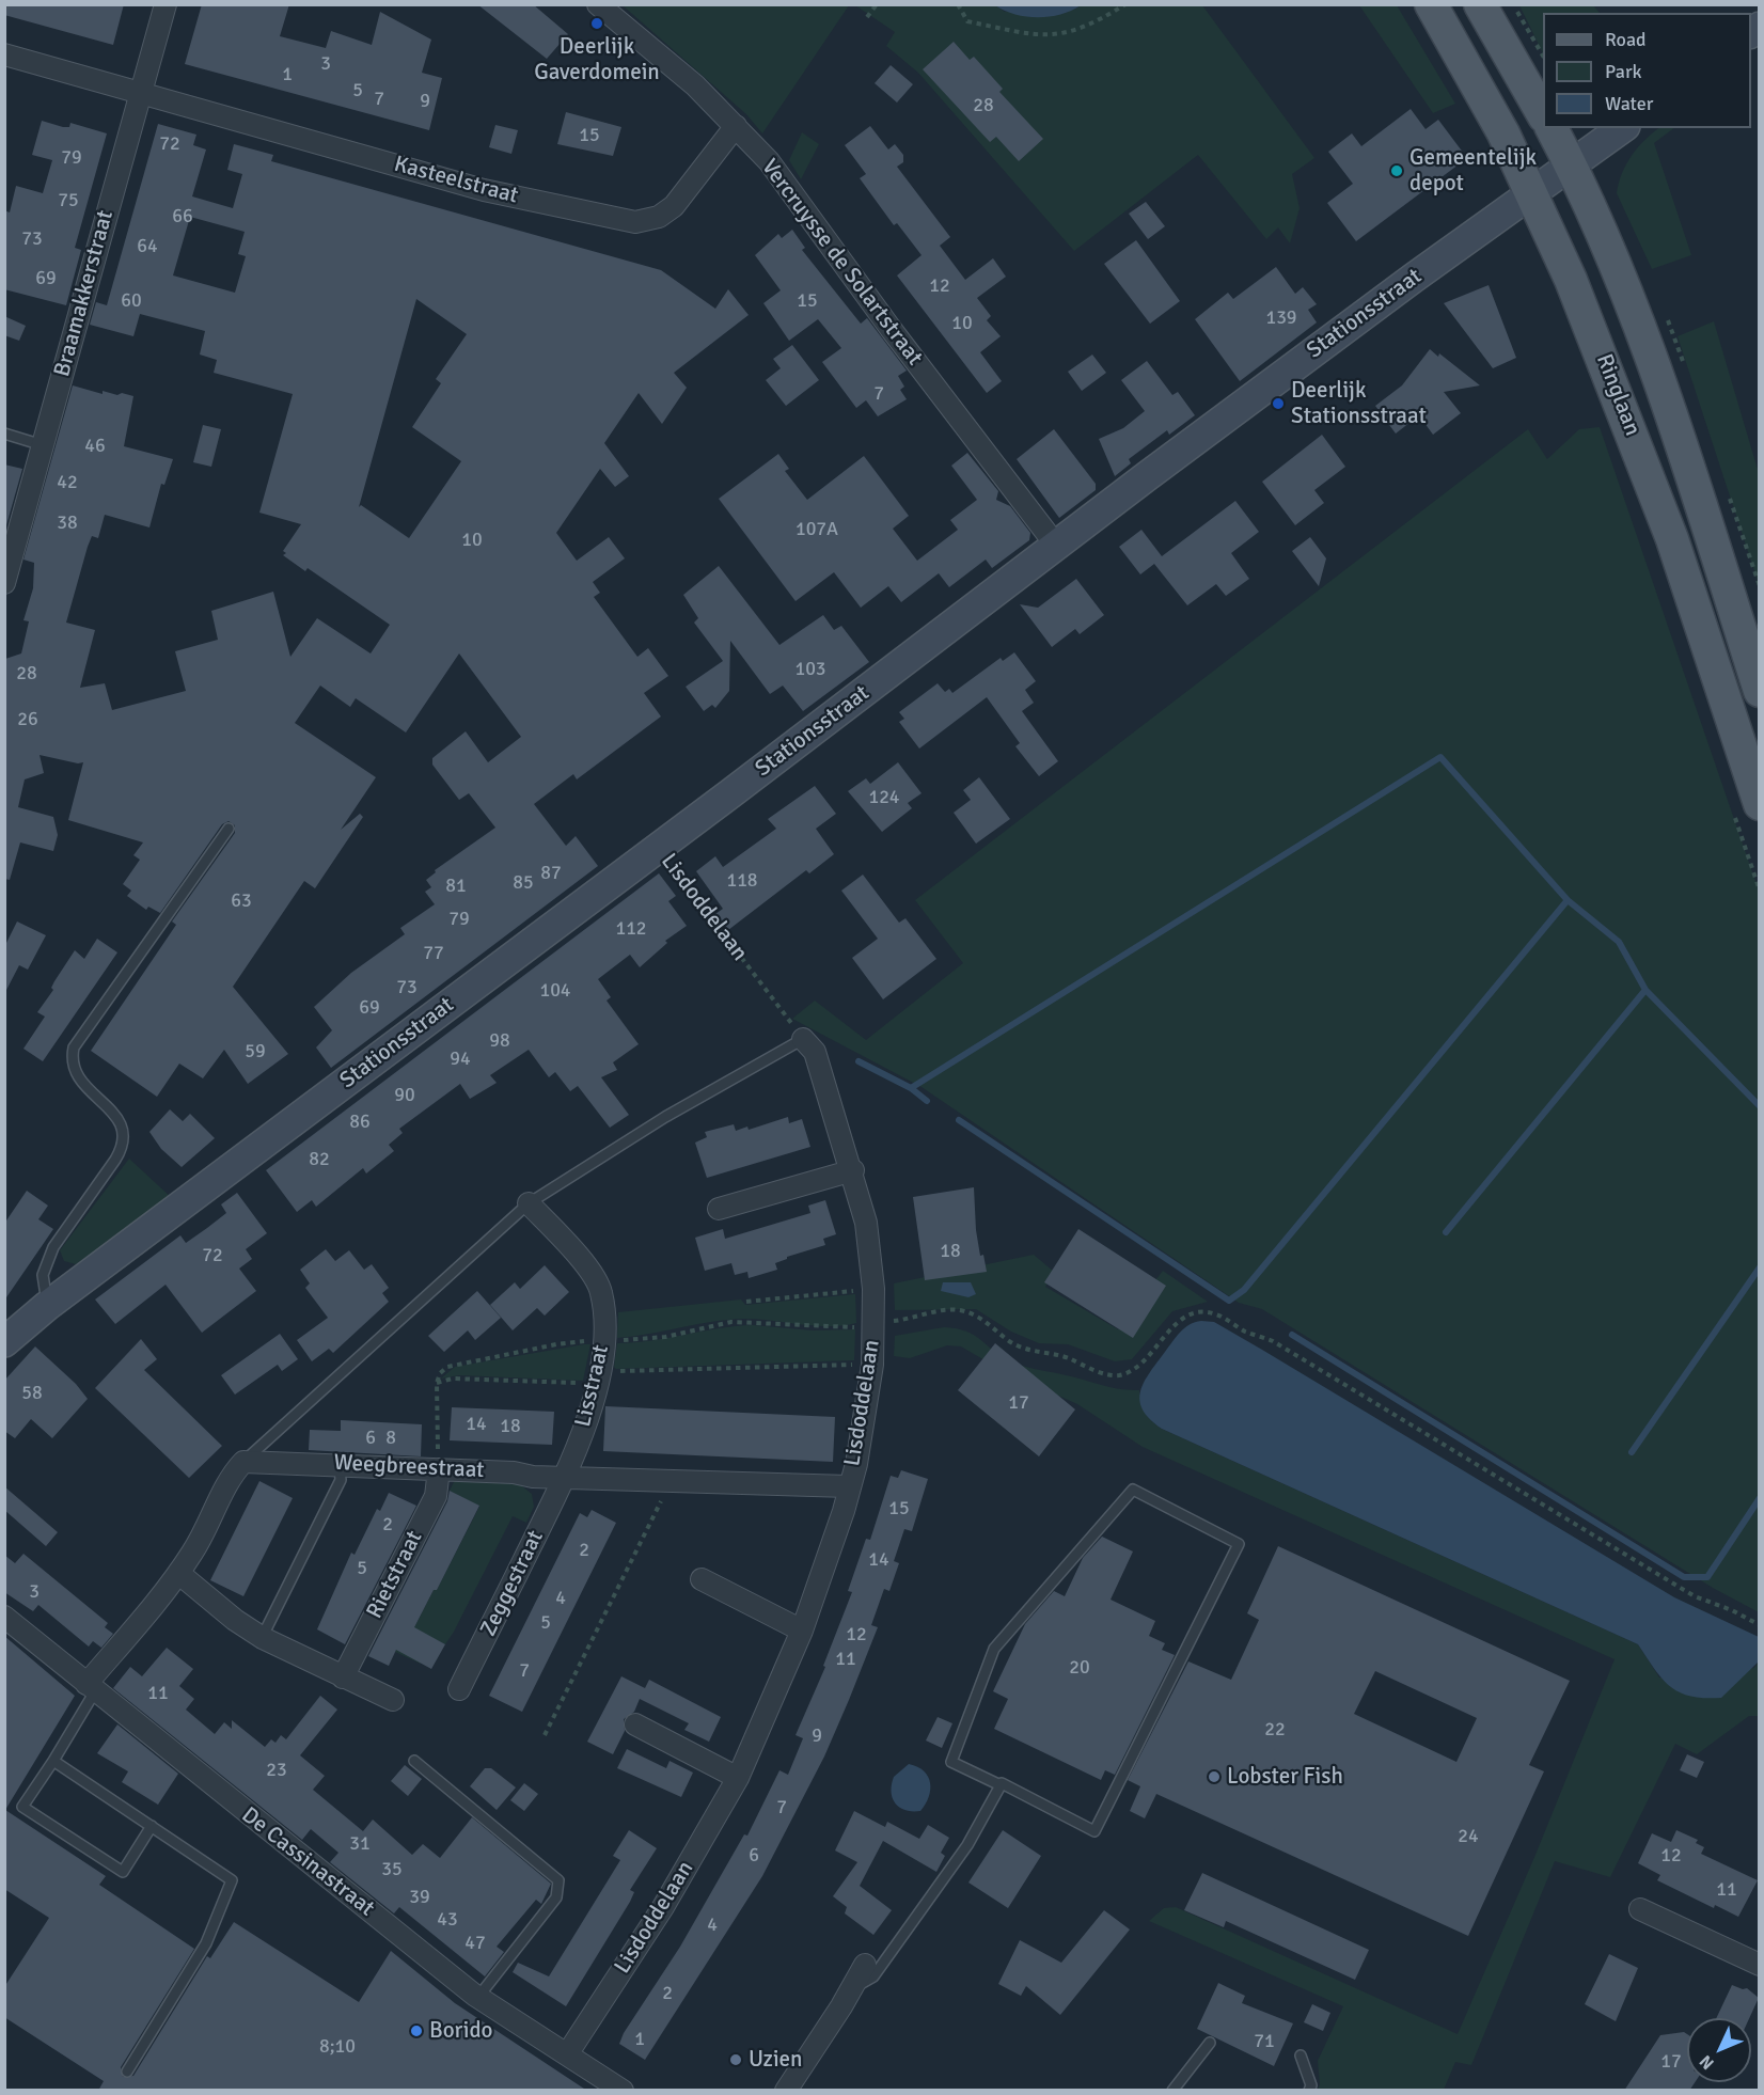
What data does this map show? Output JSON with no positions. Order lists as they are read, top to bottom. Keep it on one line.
{"streets":{"main road":["Ringlaan"],"street":["Kasteelstraat","Vercruysse de Solartstraat","Braamakkerstraat","Stationsstraat","Lisdoddelaan","Lisstraat","Weegbreestraat","Rietstraat","Zeggestraat","De Cassinastraat"]},"crossings":[["Kasteelstraat","Vercruysse de Solartstraat"],["Kasteelstraat","Braamakkerstraat"],["Vercruysse de Solartstraat","Stationsstraat"],["Stationsstraat","Ringlaan"],["Stationsstraat","Lisdoddelaan"],["Lisdoddelaan","Weegbreestraat"],["Lisdoddelaan","De Cassinastraat"],["Lisstraat","Weegbreestraat"],["Lisstraat","Zeggestraat"],["Weegbreestraat","Rietstraat"],["Weegbreestraat","Zeggestraat"]],"places":["Deerlijk Gaverdomein","Gemeentelijk depot","Deerlijk Stationsstraat","Lobster Fish","Borido","Uzien"],"house_numbers":["3","1","5","7","9","28","15","72","79","75","66","73","64","69","12","60","15","139","10","7","46","42","38","107A","10","103","28","26","124","87","118","85","81","63","79","112","77","73","104","69","98","59","94","90","86","82","18","72","58","17","14","18","6","8","15","2","2","14","5","3","4","5","12","11","20","7","11","22","9","23","7","24","31","6","12","35","11","39","43","4","47","2","1","71","8;10","17"],"legend":["Road","Park","Water"],"north":"bottom left"}
